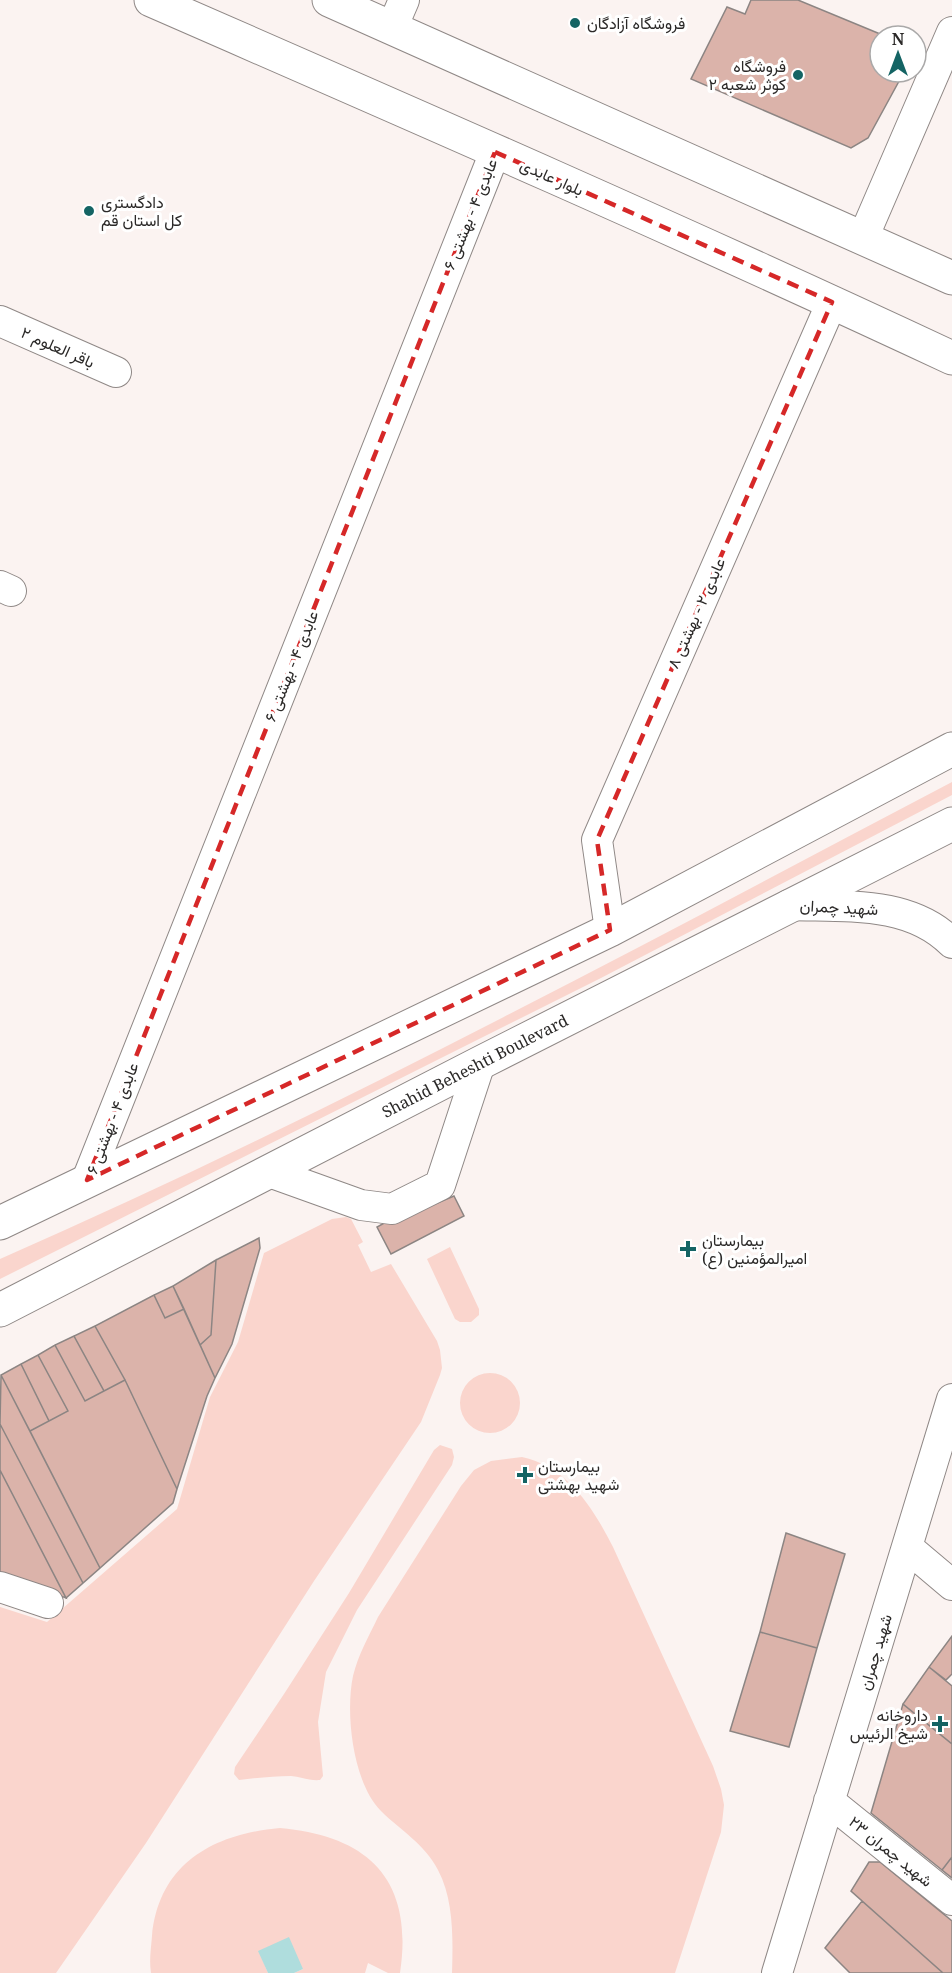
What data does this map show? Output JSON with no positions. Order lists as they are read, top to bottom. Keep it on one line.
{"streets":{"main road":["بلوار عابدی","Shahid Beheshti Boulevard"],"street":["عابدی ۴ - بهشتی ۶","باقر العلوم ۲","عابدی ۲ - بهشتی ۸","شهید چمران","شهید چمران ۲۳"]},"crossings":[["بلوار عابدی","عابدی ۴ - بهشتی ۶"],["بلوار عابدی","عابدی ۲ - بهشتی ۸"],["شهید چمران","Shahid Beheshti Boulevard"],["شهید چمران","شهید چمران ۲۳"]],"places":{"other":["فروشگاه آزادگان","فروشگاه کوثر شعبه ۲","دادگستری کل استان قم"],"health":["بیمارستان امیرالمؤمنین (ع)","بیمارستان شهید بهشتی","داروخانه شیخ الرئیس"]},"north":"top"}
